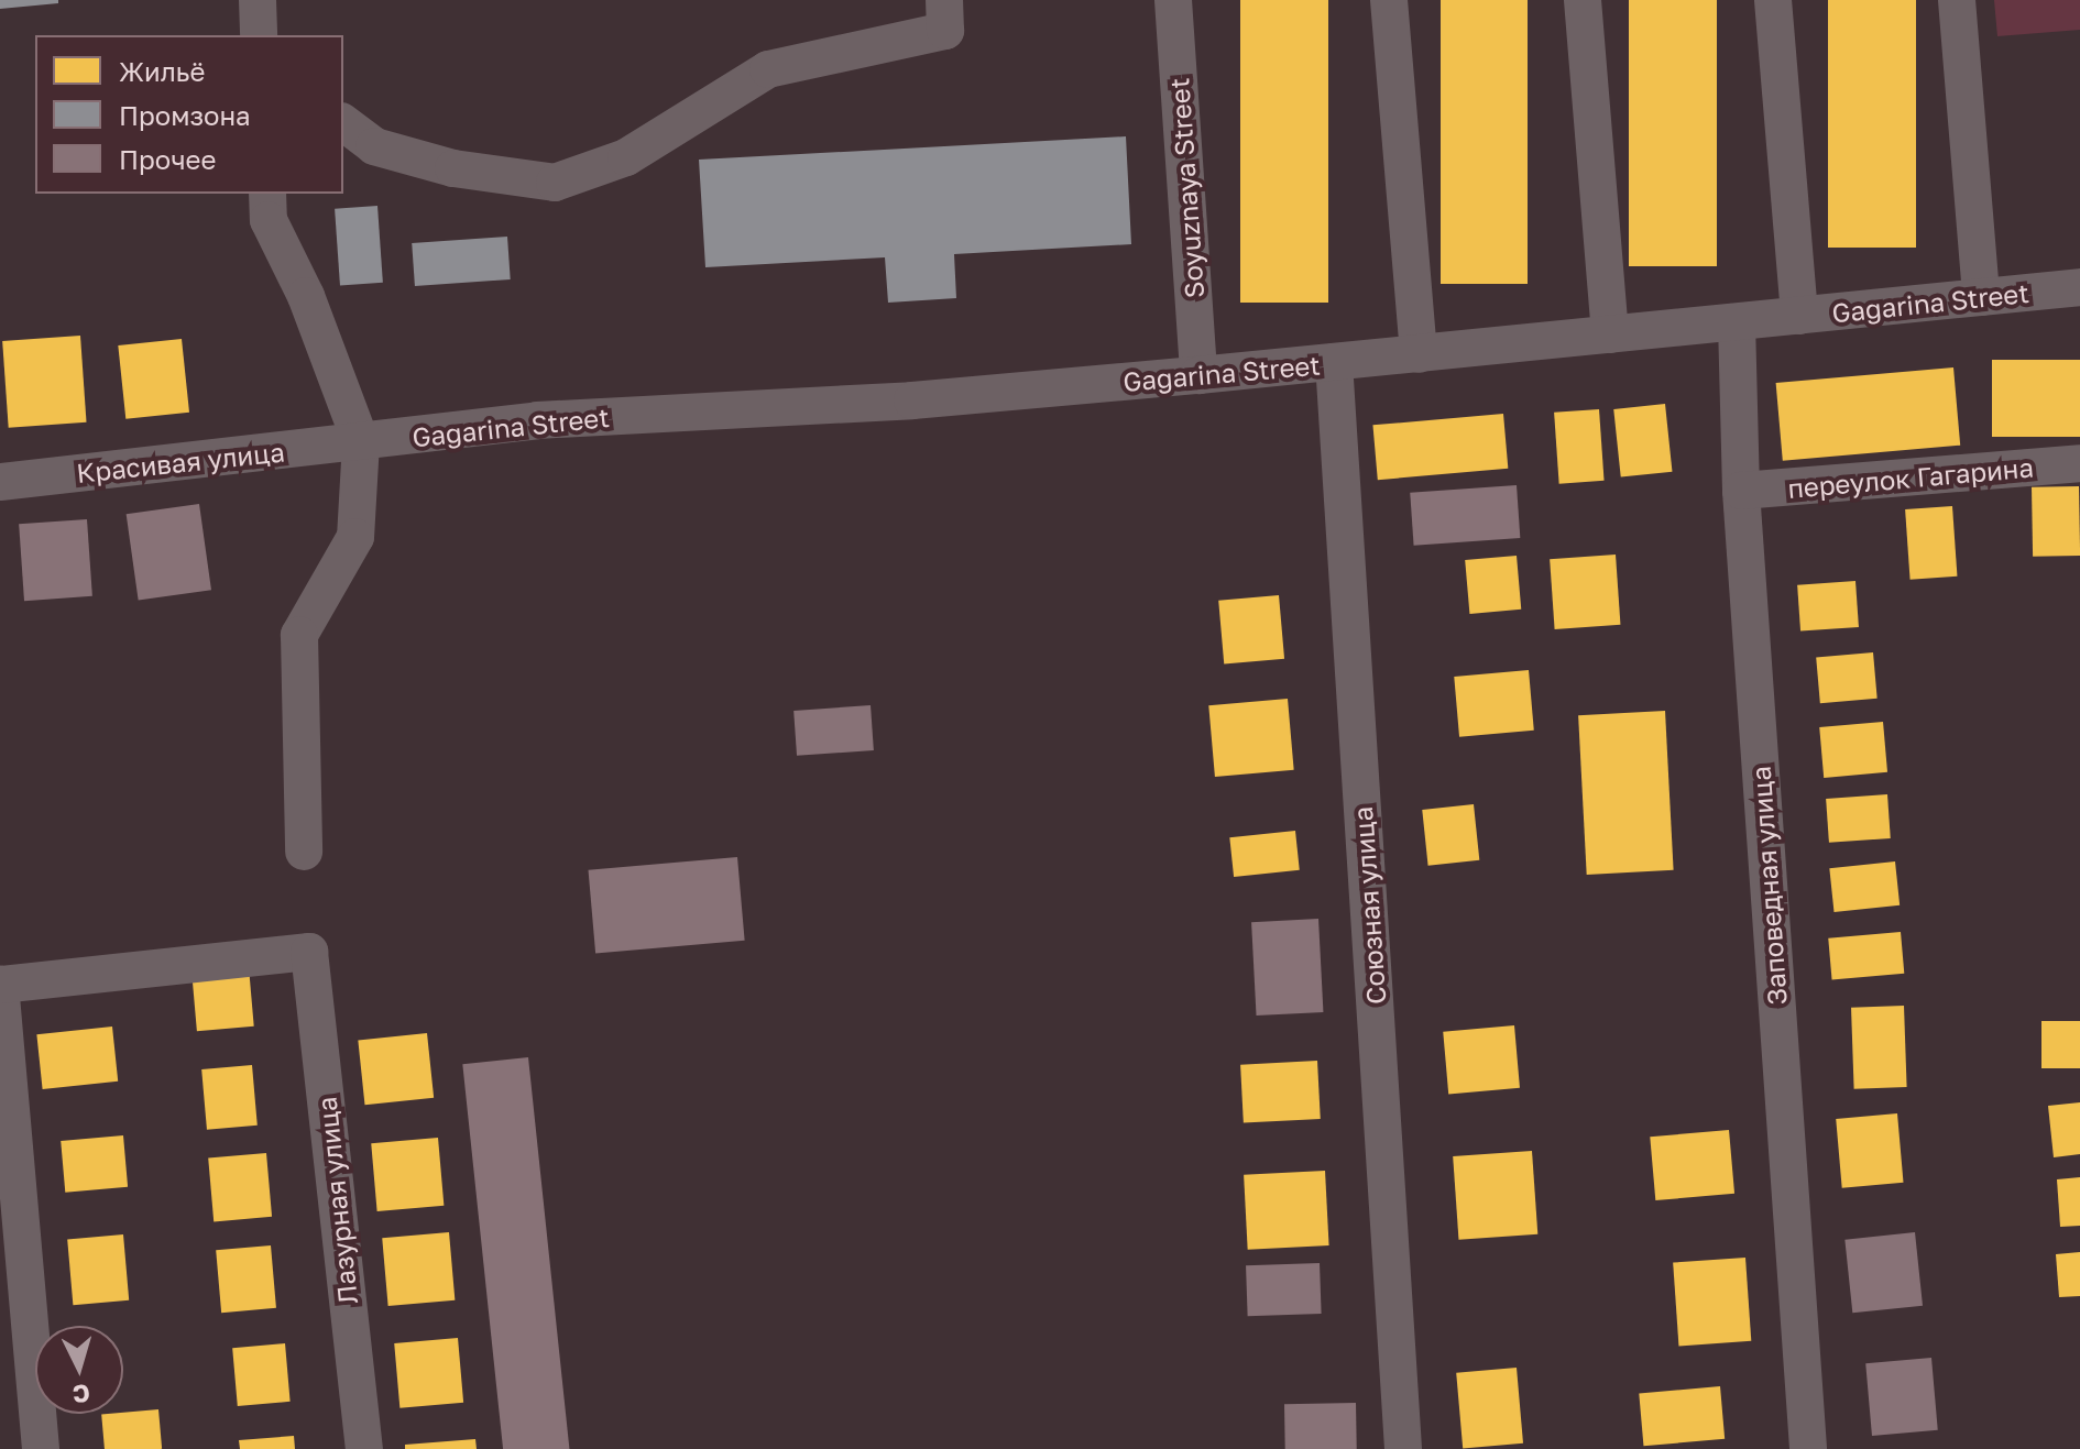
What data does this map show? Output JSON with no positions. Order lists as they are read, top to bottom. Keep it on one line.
{"streets":{"street":["Soyuznaya Street","Gagarina Street","Красивая улица","переулок Гагарина","Заповедная улица","Союзная улица","Лазурная улица"]},"crossings":[["Soyuznaya Street","Gagarina Street"],["Gagarina Street","Красивая улица"],["Gagarina Street","Заповедная улица"],["Gagarina Street","Союзная улица"],["переулок Гагарина","Заповедная улица"]],"legend":["Жильё","Промзона","Прочее"],"north":"bottom"}
